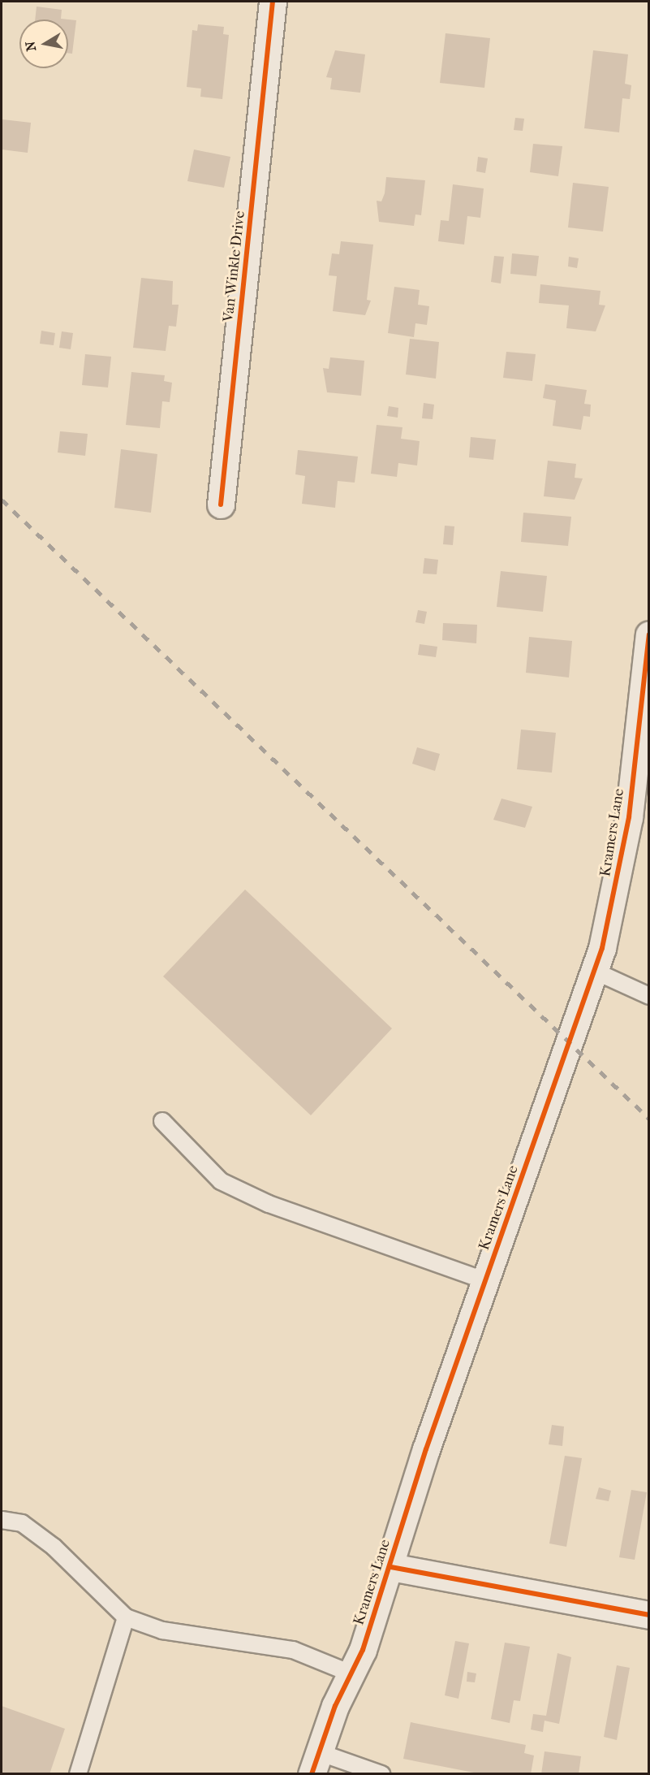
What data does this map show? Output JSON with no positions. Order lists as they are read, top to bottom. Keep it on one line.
{"streets":{"street":["Van Winkle Drive","Kramers Lane"]},"north":"left"}
